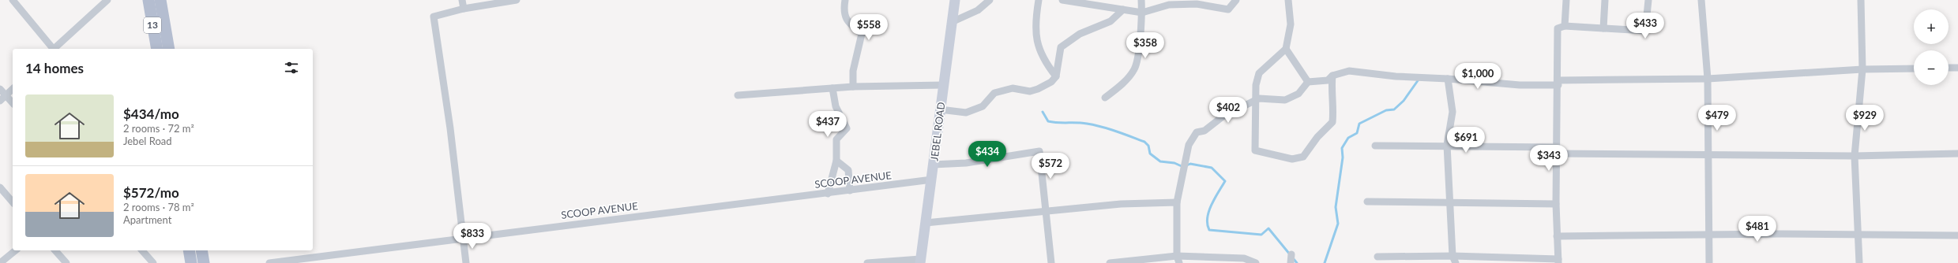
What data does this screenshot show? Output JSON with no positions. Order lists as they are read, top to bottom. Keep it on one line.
{"streets":{"main road":["13","JEBEL ROAD"],"street":["SCOOP AVENUE"]},"crossings":[["JEBEL ROAD","SCOOP AVENUE"]],"page":{"map_buttons":["+","−"],"price":["$433","$558","$358","$1,000","$402","$479","$929","$437","$691","$434","$343","$572","$481","$833"],"heading":"14 homes","list":[{"name":"$434/mo","note":"2 rooms · 72 m² · Jebel Road"},{"name":"$572/mo","note":"2 rooms · 78 m² · Apartment"}]}}
